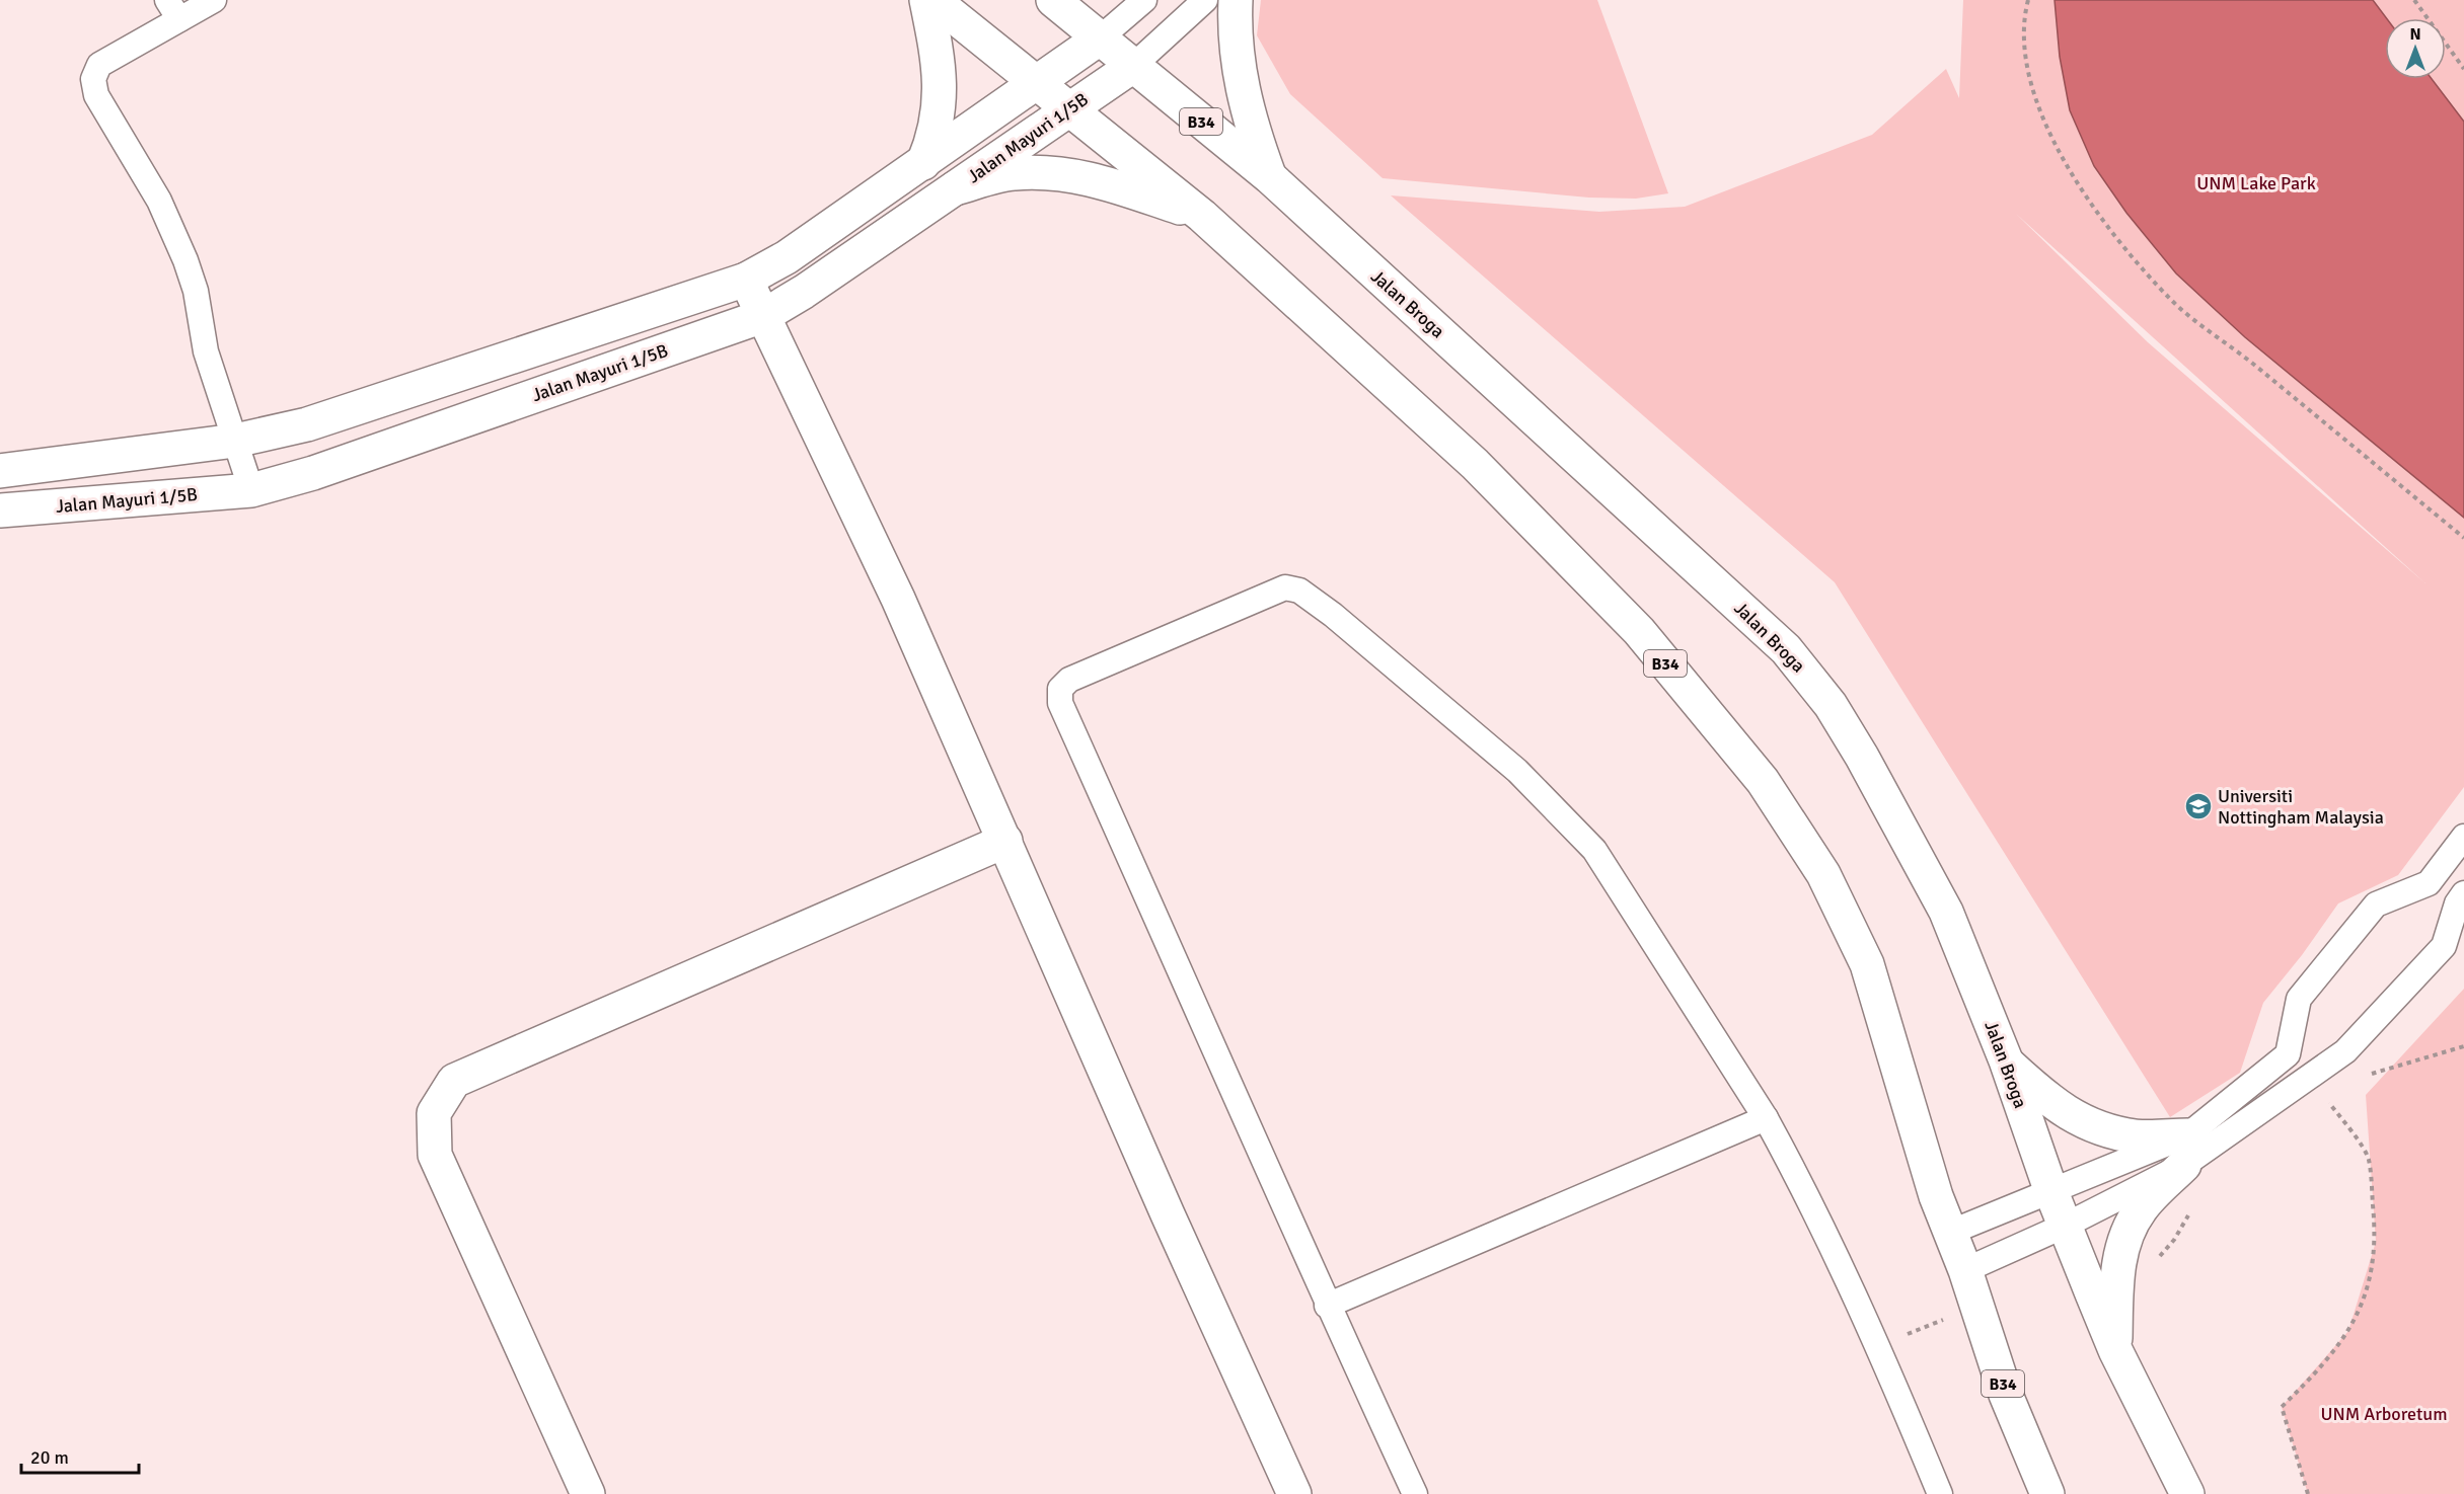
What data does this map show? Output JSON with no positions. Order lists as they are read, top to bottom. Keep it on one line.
{"streets":{"main road":["B34","Jalan Mayuri 1/5B","Jalan Broga"]},"crossings":[["B34","Jalan Mayuri 1/5B"],["Jalan Mayuri 1/5B","Jalan Broga"]],"parks":["UNM Lake Park","UNM Arboretum"],"places":{"school or university":["Universiti Nottingham Malaysia"]},"scale_bar":"20 m","north":"top"}
